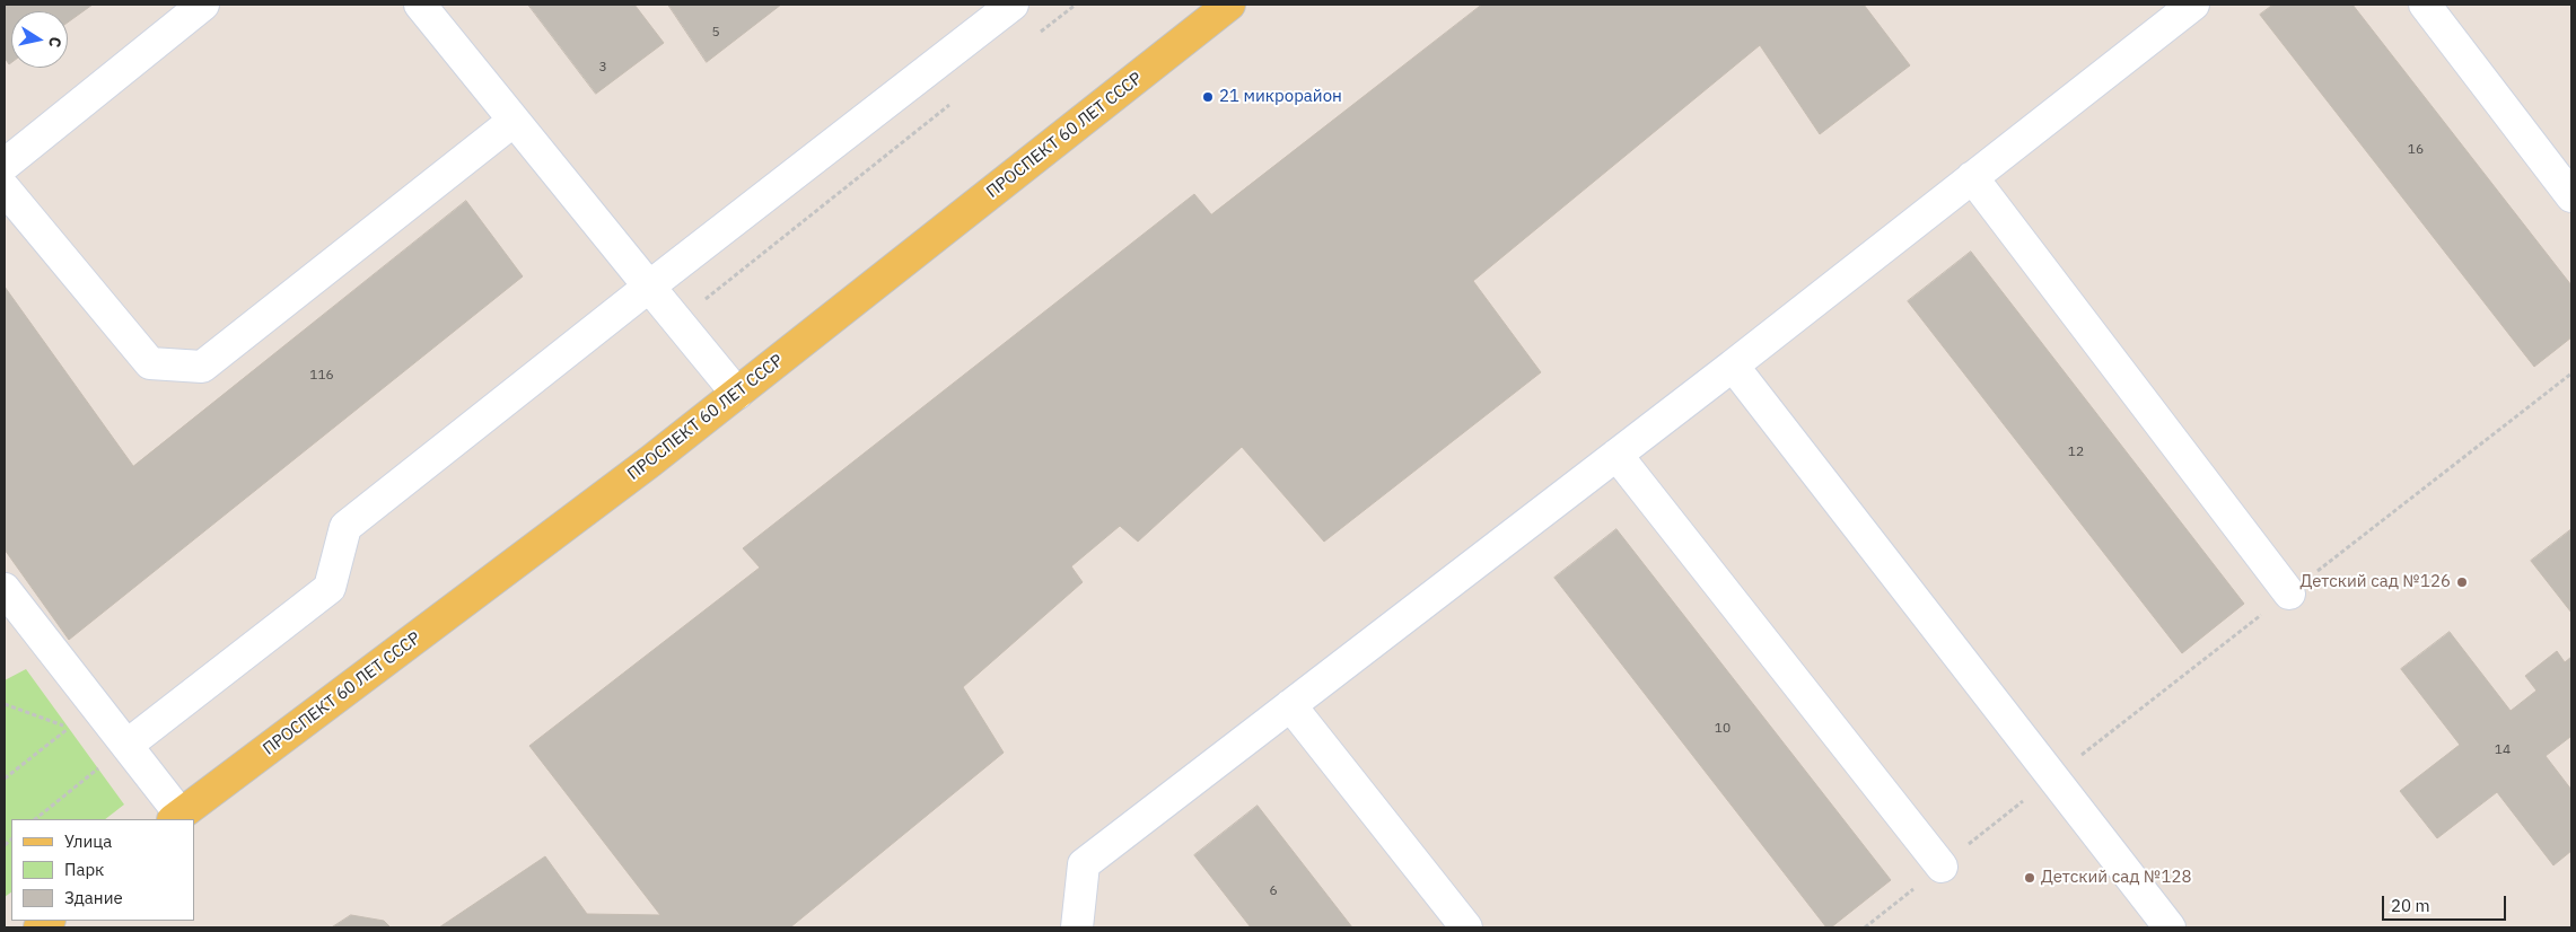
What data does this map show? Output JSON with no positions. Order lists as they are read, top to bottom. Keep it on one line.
{"streets":{"main road":["ПРОСПЕКТ 60 ЛЕТ СССР"]},"places":["21 микрорайон","Детский сад №126","Детский сад №128"],"house_numbers":["5","3","16","116","12","10","14","6"],"legend":["Улица","Парк","Здание"],"scale_bar":"20 m","north":"right"}
